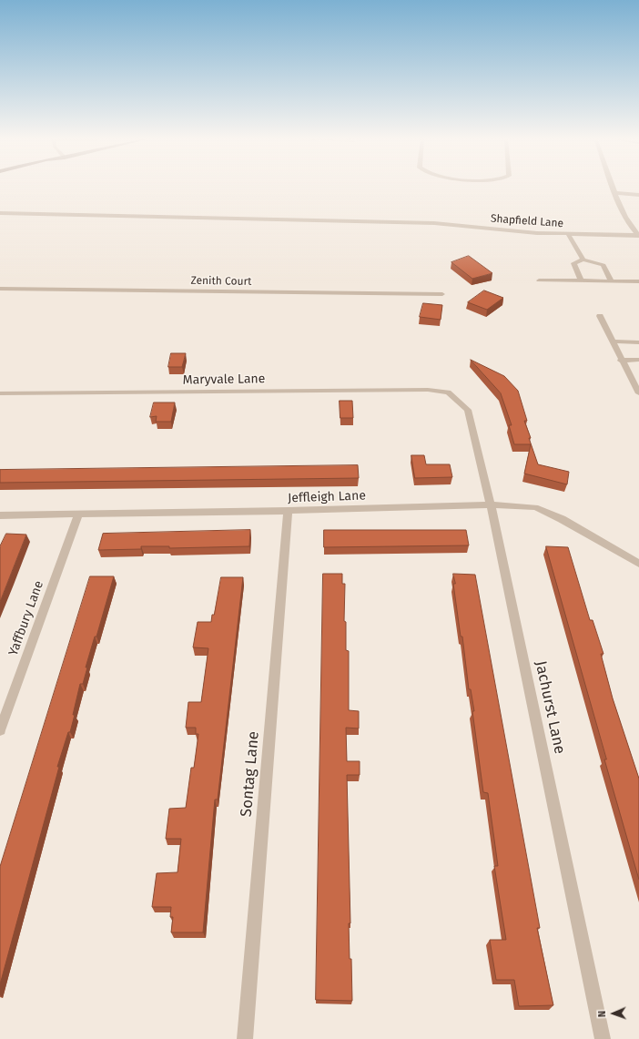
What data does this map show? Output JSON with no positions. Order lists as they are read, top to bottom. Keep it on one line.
{"streets":{"street":["Shapfield Lane","Zenith Court","Maryvale Lane","Jeffleigh Lane","Yaffbury Lane","Jachurst Lane","Sontag Lane"]},"crossings":[["Maryvale Lane","Jachurst Lane"],["Jeffleigh Lane","Yaffbury Lane"],["Jeffleigh Lane","Jachurst Lane"],["Jeffleigh Lane","Sontag Lane"]],"north":"left"}
